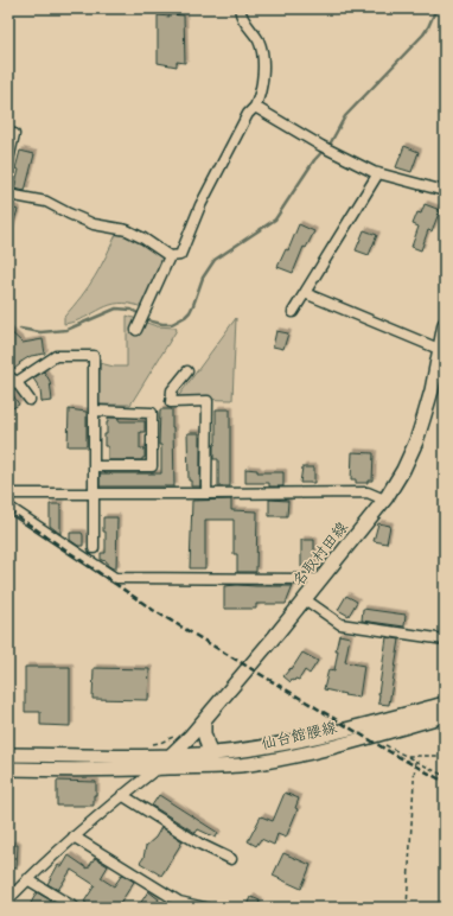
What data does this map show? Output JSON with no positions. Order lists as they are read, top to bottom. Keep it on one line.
{"streets":{"main road":["名取村田線","仙台館腰線"]},"crossings":[["名取村田線","仙台館腰線"]]}
